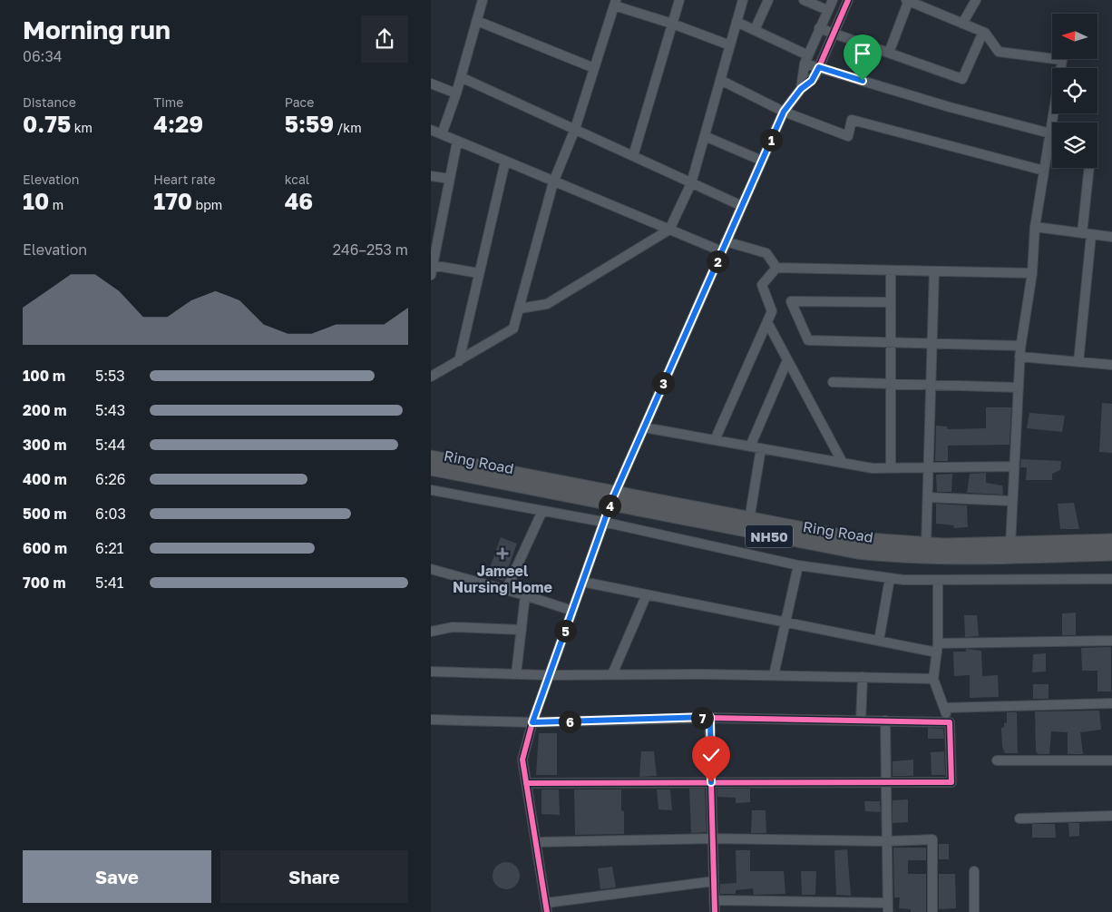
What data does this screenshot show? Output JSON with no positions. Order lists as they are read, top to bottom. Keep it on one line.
{"streets":{"highway":["Ring Road","NH50"]},"places":{"health":["Jameel Nursing Home"]},"north":"left","page":{"heading":["Morning run","06:34"],"stats":[["Distance","0.75 km"],["Time","4:29"],["Pace","5:59 /km"],["Elevation","10 m"],["Heart rate","170 bpm"],["kcal","46"]],"pins":["1","2","3","4","5","7","6"],"chart":["Elevation","246–253 m"],"list":[{"name":"100 m","note":"5:53"},{"name":"200 m","note":"5:43"},{"name":"300 m","note":"5:44"},{"name":"400 m","note":"6:26"},{"name":"500 m","note":"6:03"},{"name":"600 m","note":"6:21"},{"name":"700 m","note":"5:41"}],"buttons":["Save","Share"]}}
